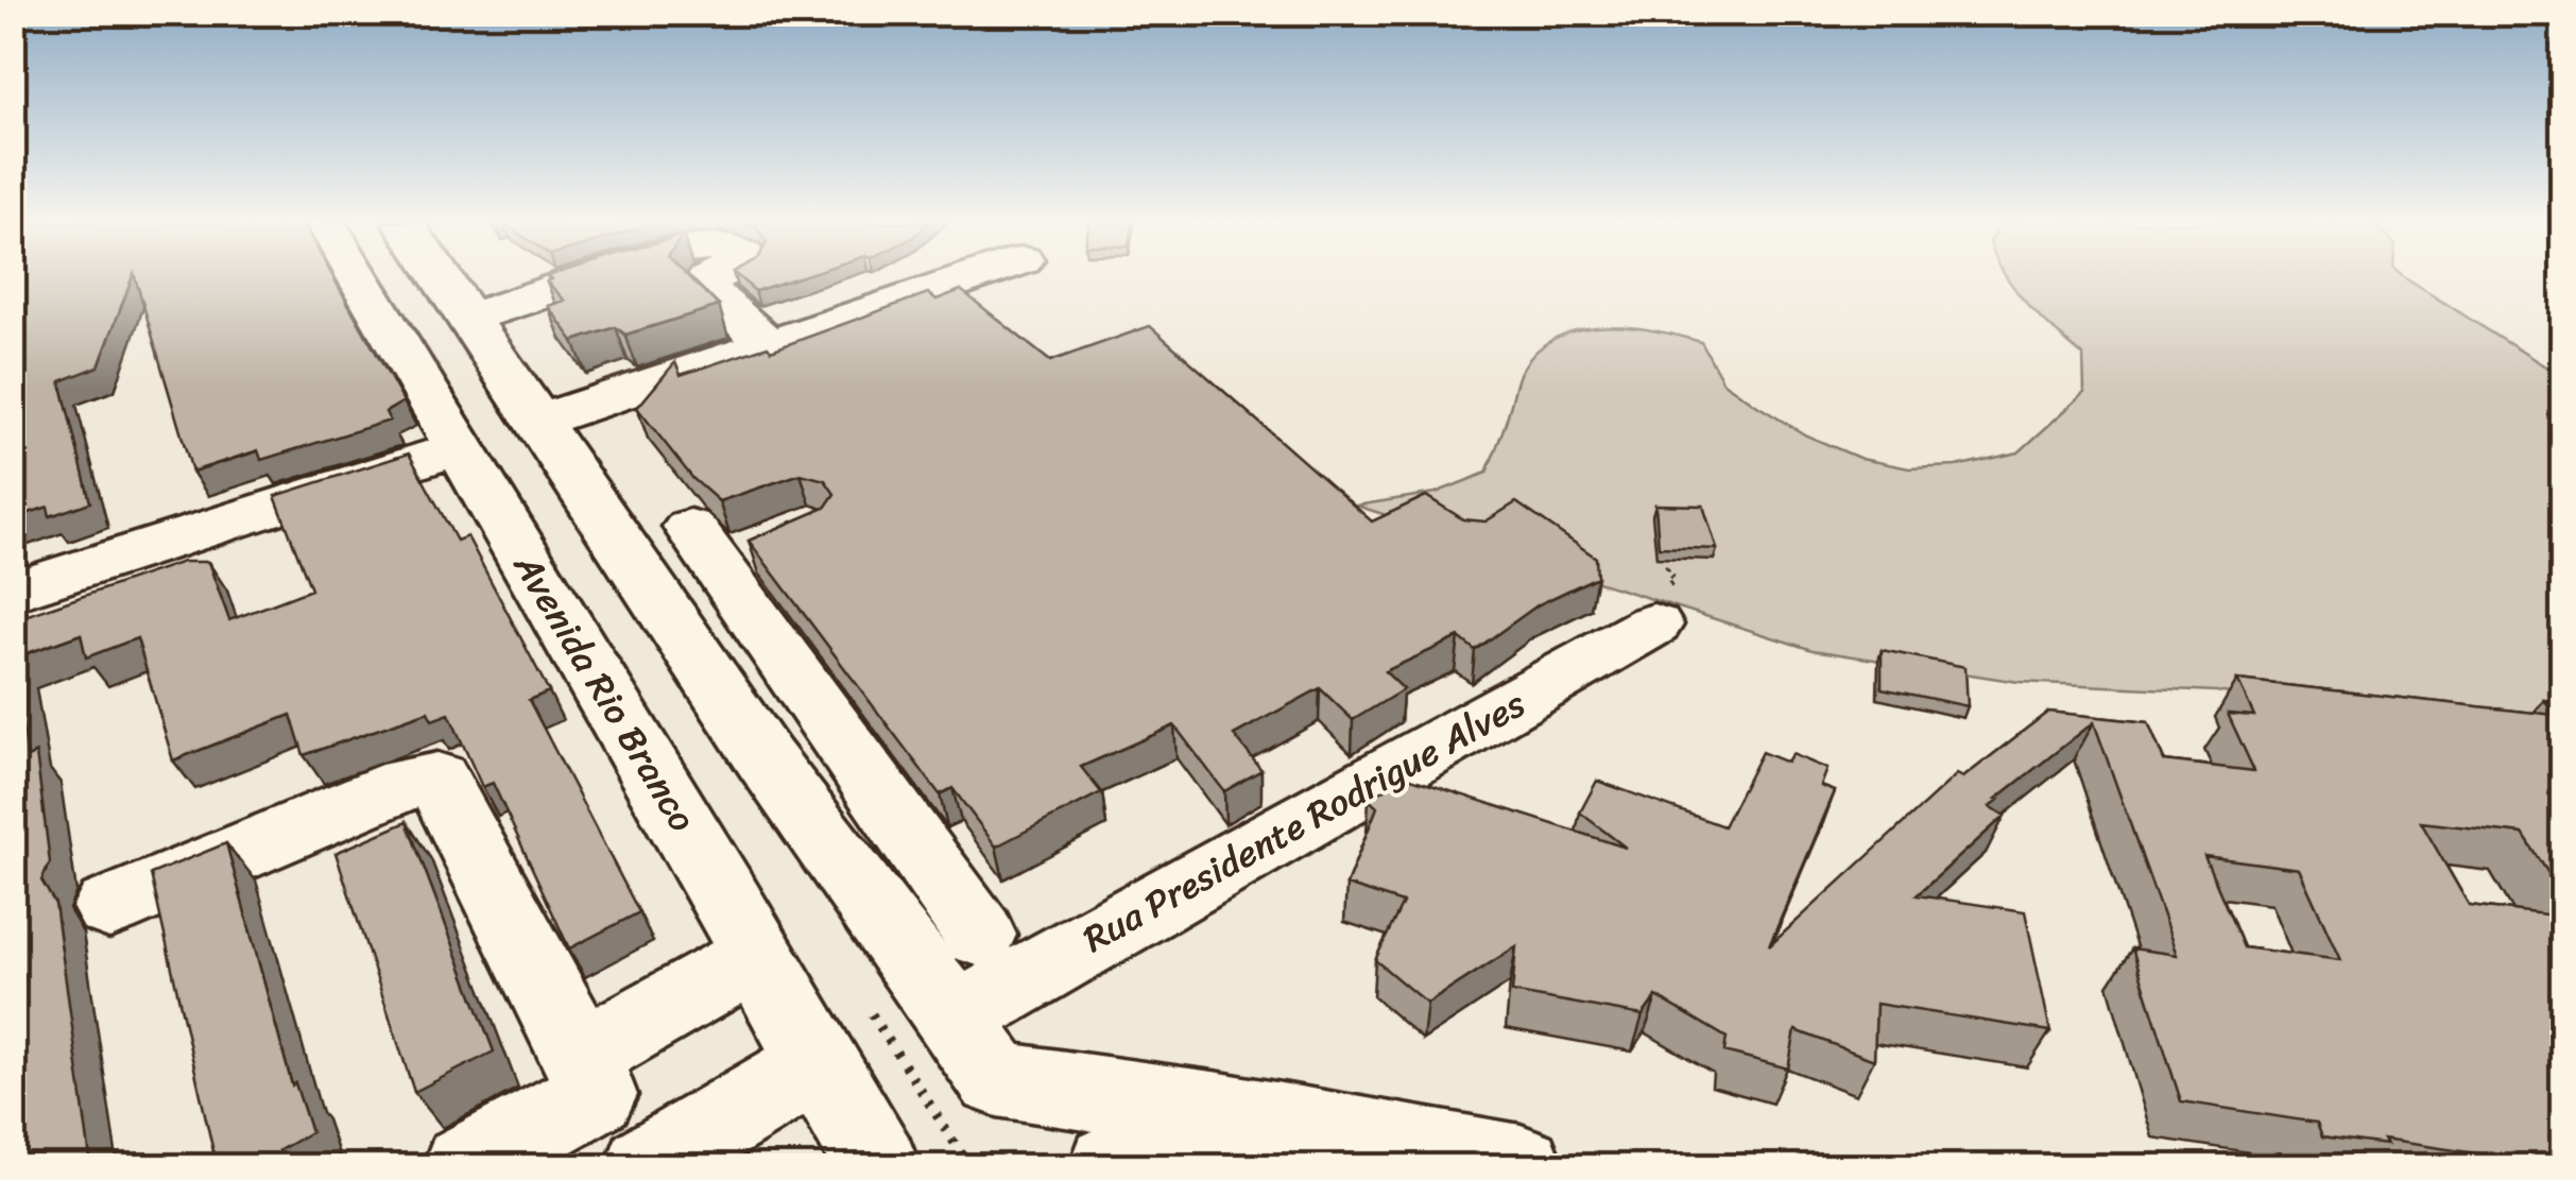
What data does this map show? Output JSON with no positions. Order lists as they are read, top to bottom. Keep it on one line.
{"streets":{"street":["Avenida Rio Branco","Rua Presidente Rodrigue Alves"]}}
